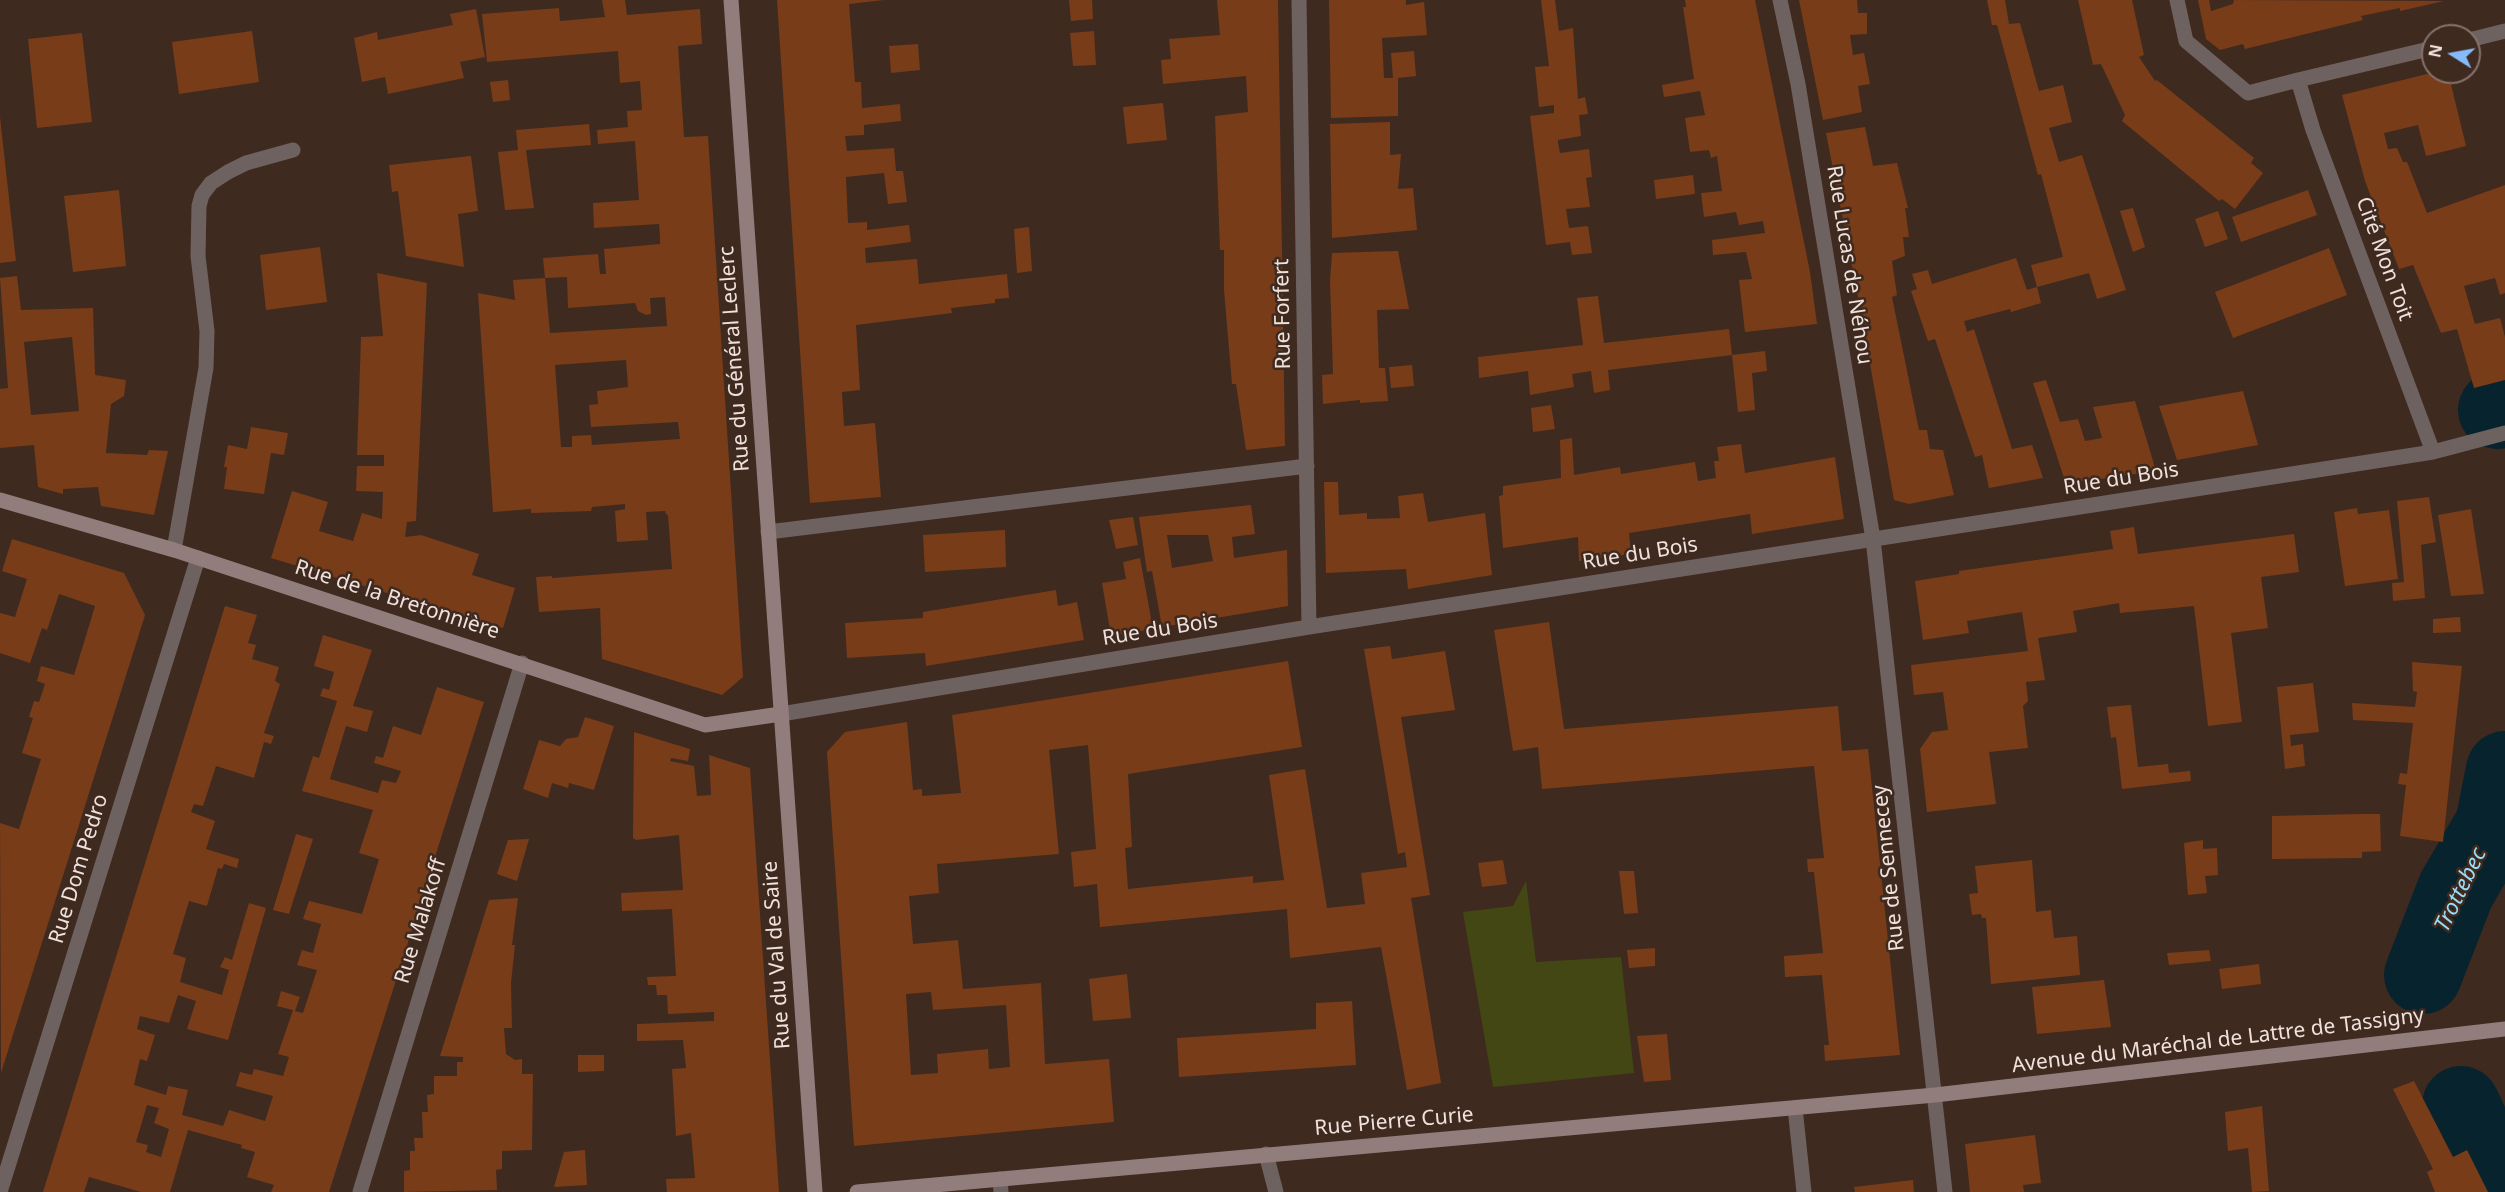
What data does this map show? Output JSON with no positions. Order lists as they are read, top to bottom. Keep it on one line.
{"streets":{"street":["Cité Mon Toit","Rue Lucas de Néhou","Rue Forfert","Rue du Général Leclerc","Rue du Bois","Rue de la Bretonnière","Rue de Sennecey","Rue Dom Pedro","Rue Malakoff","Rue du Val de Saire","Avenue du Maréchal de Lattre de Tassigny","Rue Pierre Curie"]},"crossings":[["Cité Mon Toit","Rue du Bois"],["Rue Lucas de Néhou","Rue du Bois"],["Rue Lucas de Néhou","Rue de Sennecey"],["Rue Forfert","Rue du Bois"],["Rue du Général Leclerc","Rue du Bois"],["Rue du Général Leclerc","Rue de la Bretonnière"],["Rue du Général Leclerc","Rue du Val de Saire"],["Rue du Bois","Rue de la Bretonnière"],["Rue du Bois","Rue de Sennecey"],["Rue du Bois","Rue du Val de Saire"],["Rue de la Bretonnière","Rue Dom Pedro"],["Rue de la Bretonnière","Rue Malakoff"],["Rue de la Bretonnière","Rue du Val de Saire"],["Rue de Sennecey","Avenue du Maréchal de Lattre de Tassigny"],["Rue de Sennecey","Rue Pierre Curie"],["Avenue du Maréchal de Lattre de Tassigny","Rue Pierre Curie"]],"water":["Trottebec"],"north":"left"}
